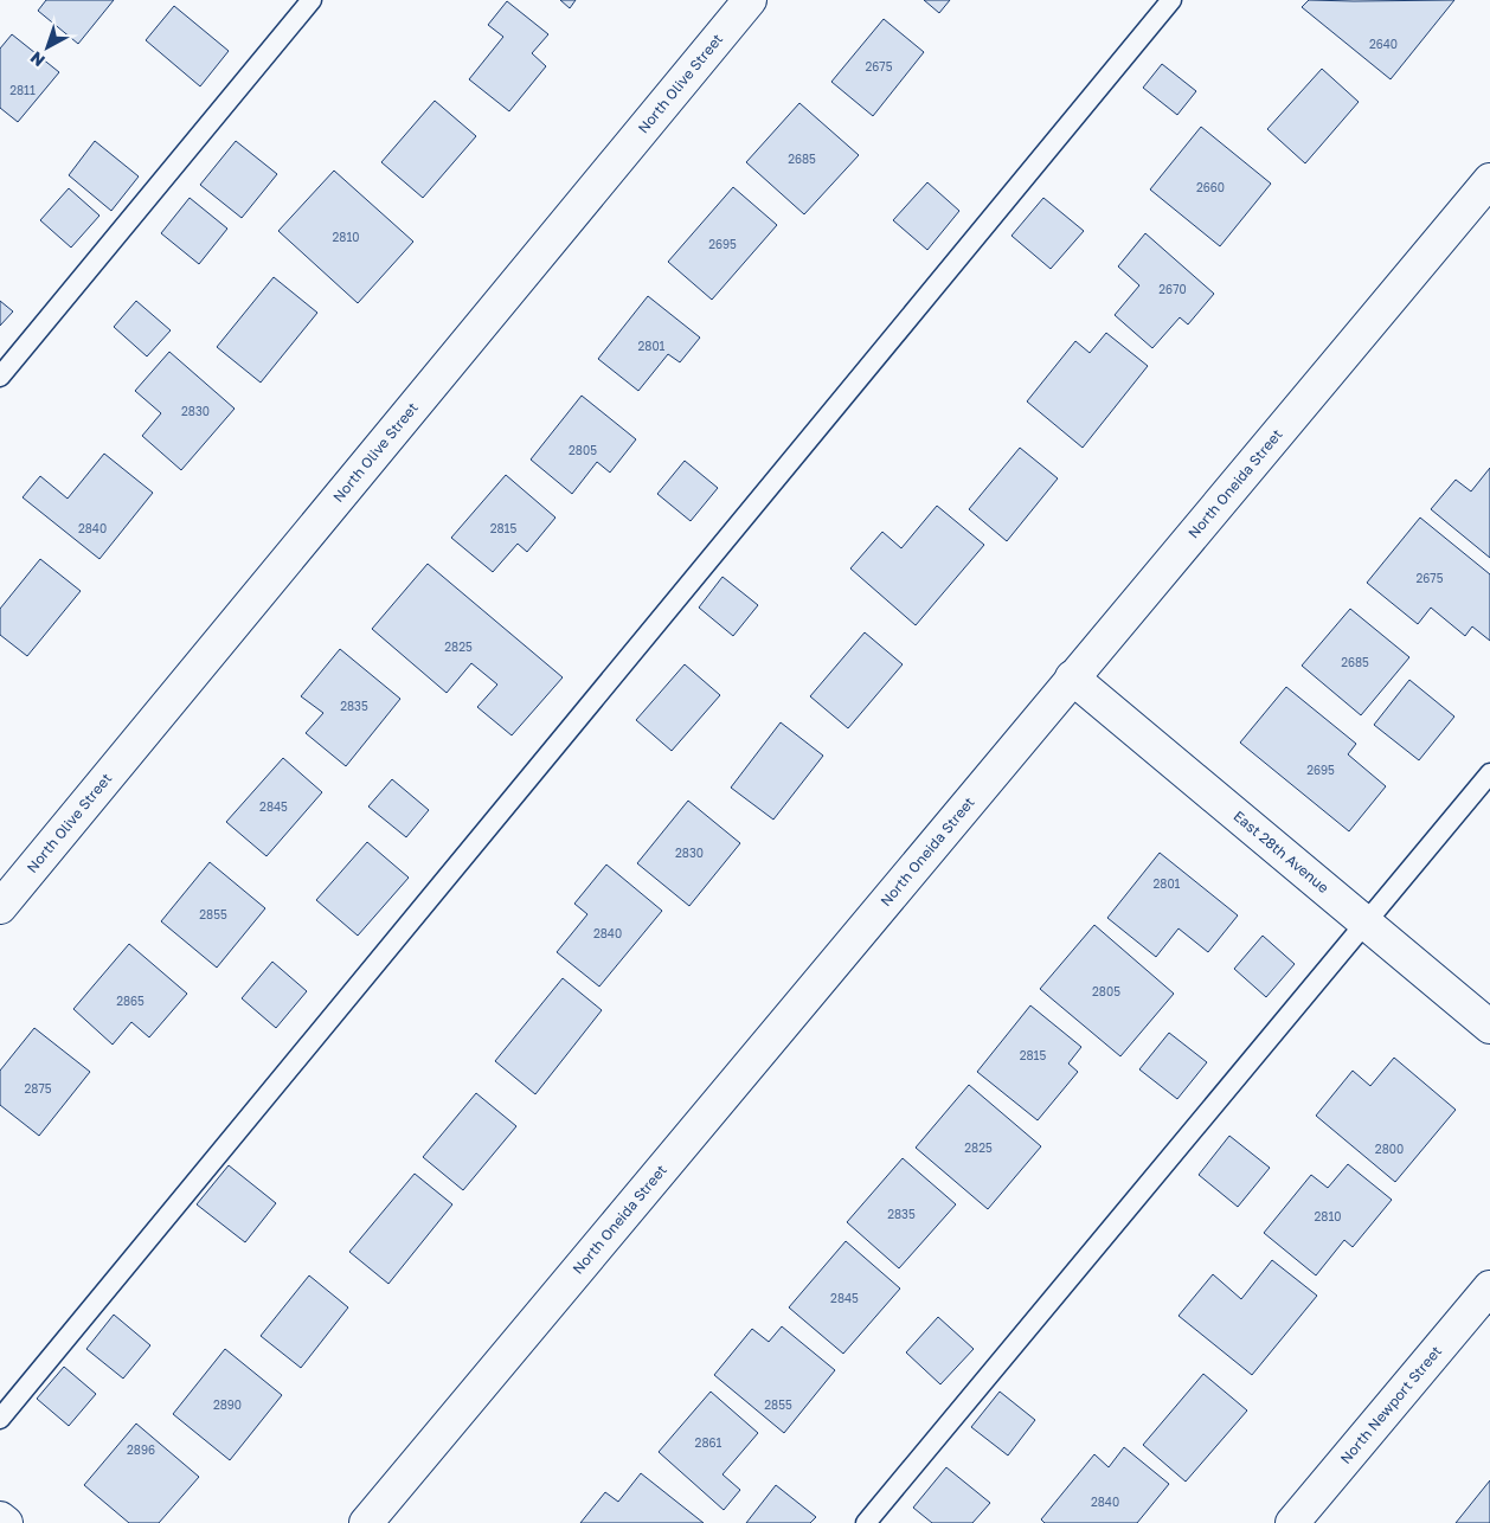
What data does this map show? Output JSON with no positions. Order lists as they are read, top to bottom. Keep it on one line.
{"streets":{"street":["North Olive Street","North Oneida Street","East 28th Avenue","North Newport Street"]},"crossings":[["North Oneida Street","East 28th Avenue"]],"house_numbers":["2640","2675","2811","2685","2660","2810","2695","2670","2801","2830","2805","2840","2815","2675","2825","2685","2835","2695","2845","2830","2801","2855","2840","2805","2865","2815","2875","2825","2800","2835","2810","2845","2890","2855","2861","2896","2840"],"north":"bottom left"}
